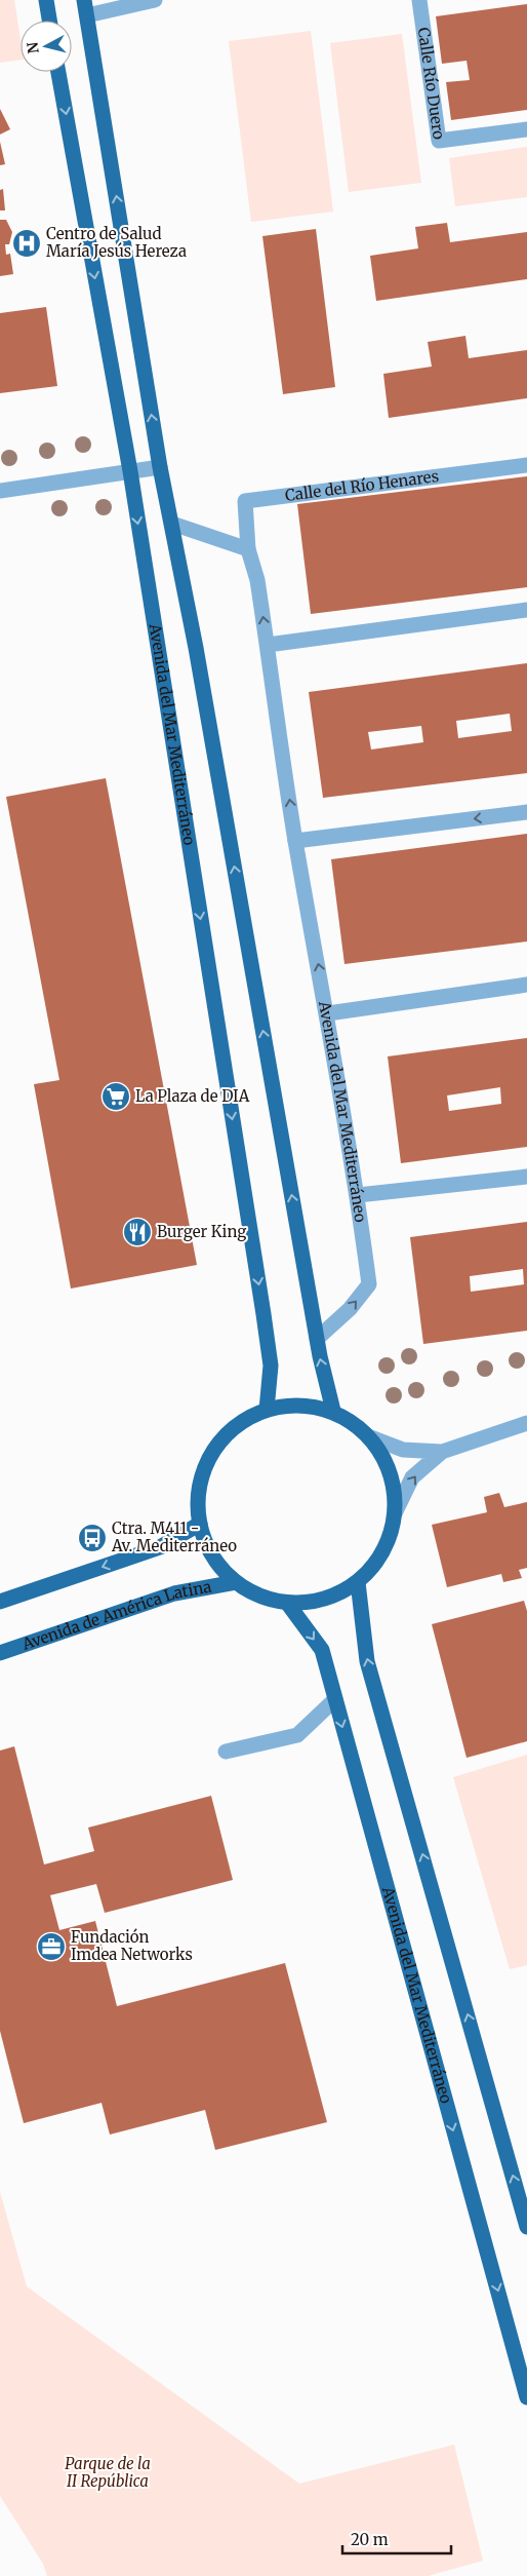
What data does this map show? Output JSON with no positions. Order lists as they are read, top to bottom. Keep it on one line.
{"streets":{"main road":["Avenida del Mar Mediterráneo","Avenida de América Latina"],"street":["Calle Río Duero","Calle del Río Henares"]},"crossings":[["Calle del Río Henares","Avenida del Mar Mediterráneo"]],"parks":["Parque de la II República"],"places":{"hospital":["Centro de Salud María Jesús Hereza"],"supermarket":["La Plaza de DIA"],"restaurant":["Burger King"],"bus stop":["Ctra. M411 - Av. Mediterráneo"],"office":["Fundación Imdea Networks"]},"scale_bar":"20 m","north":"left"}
